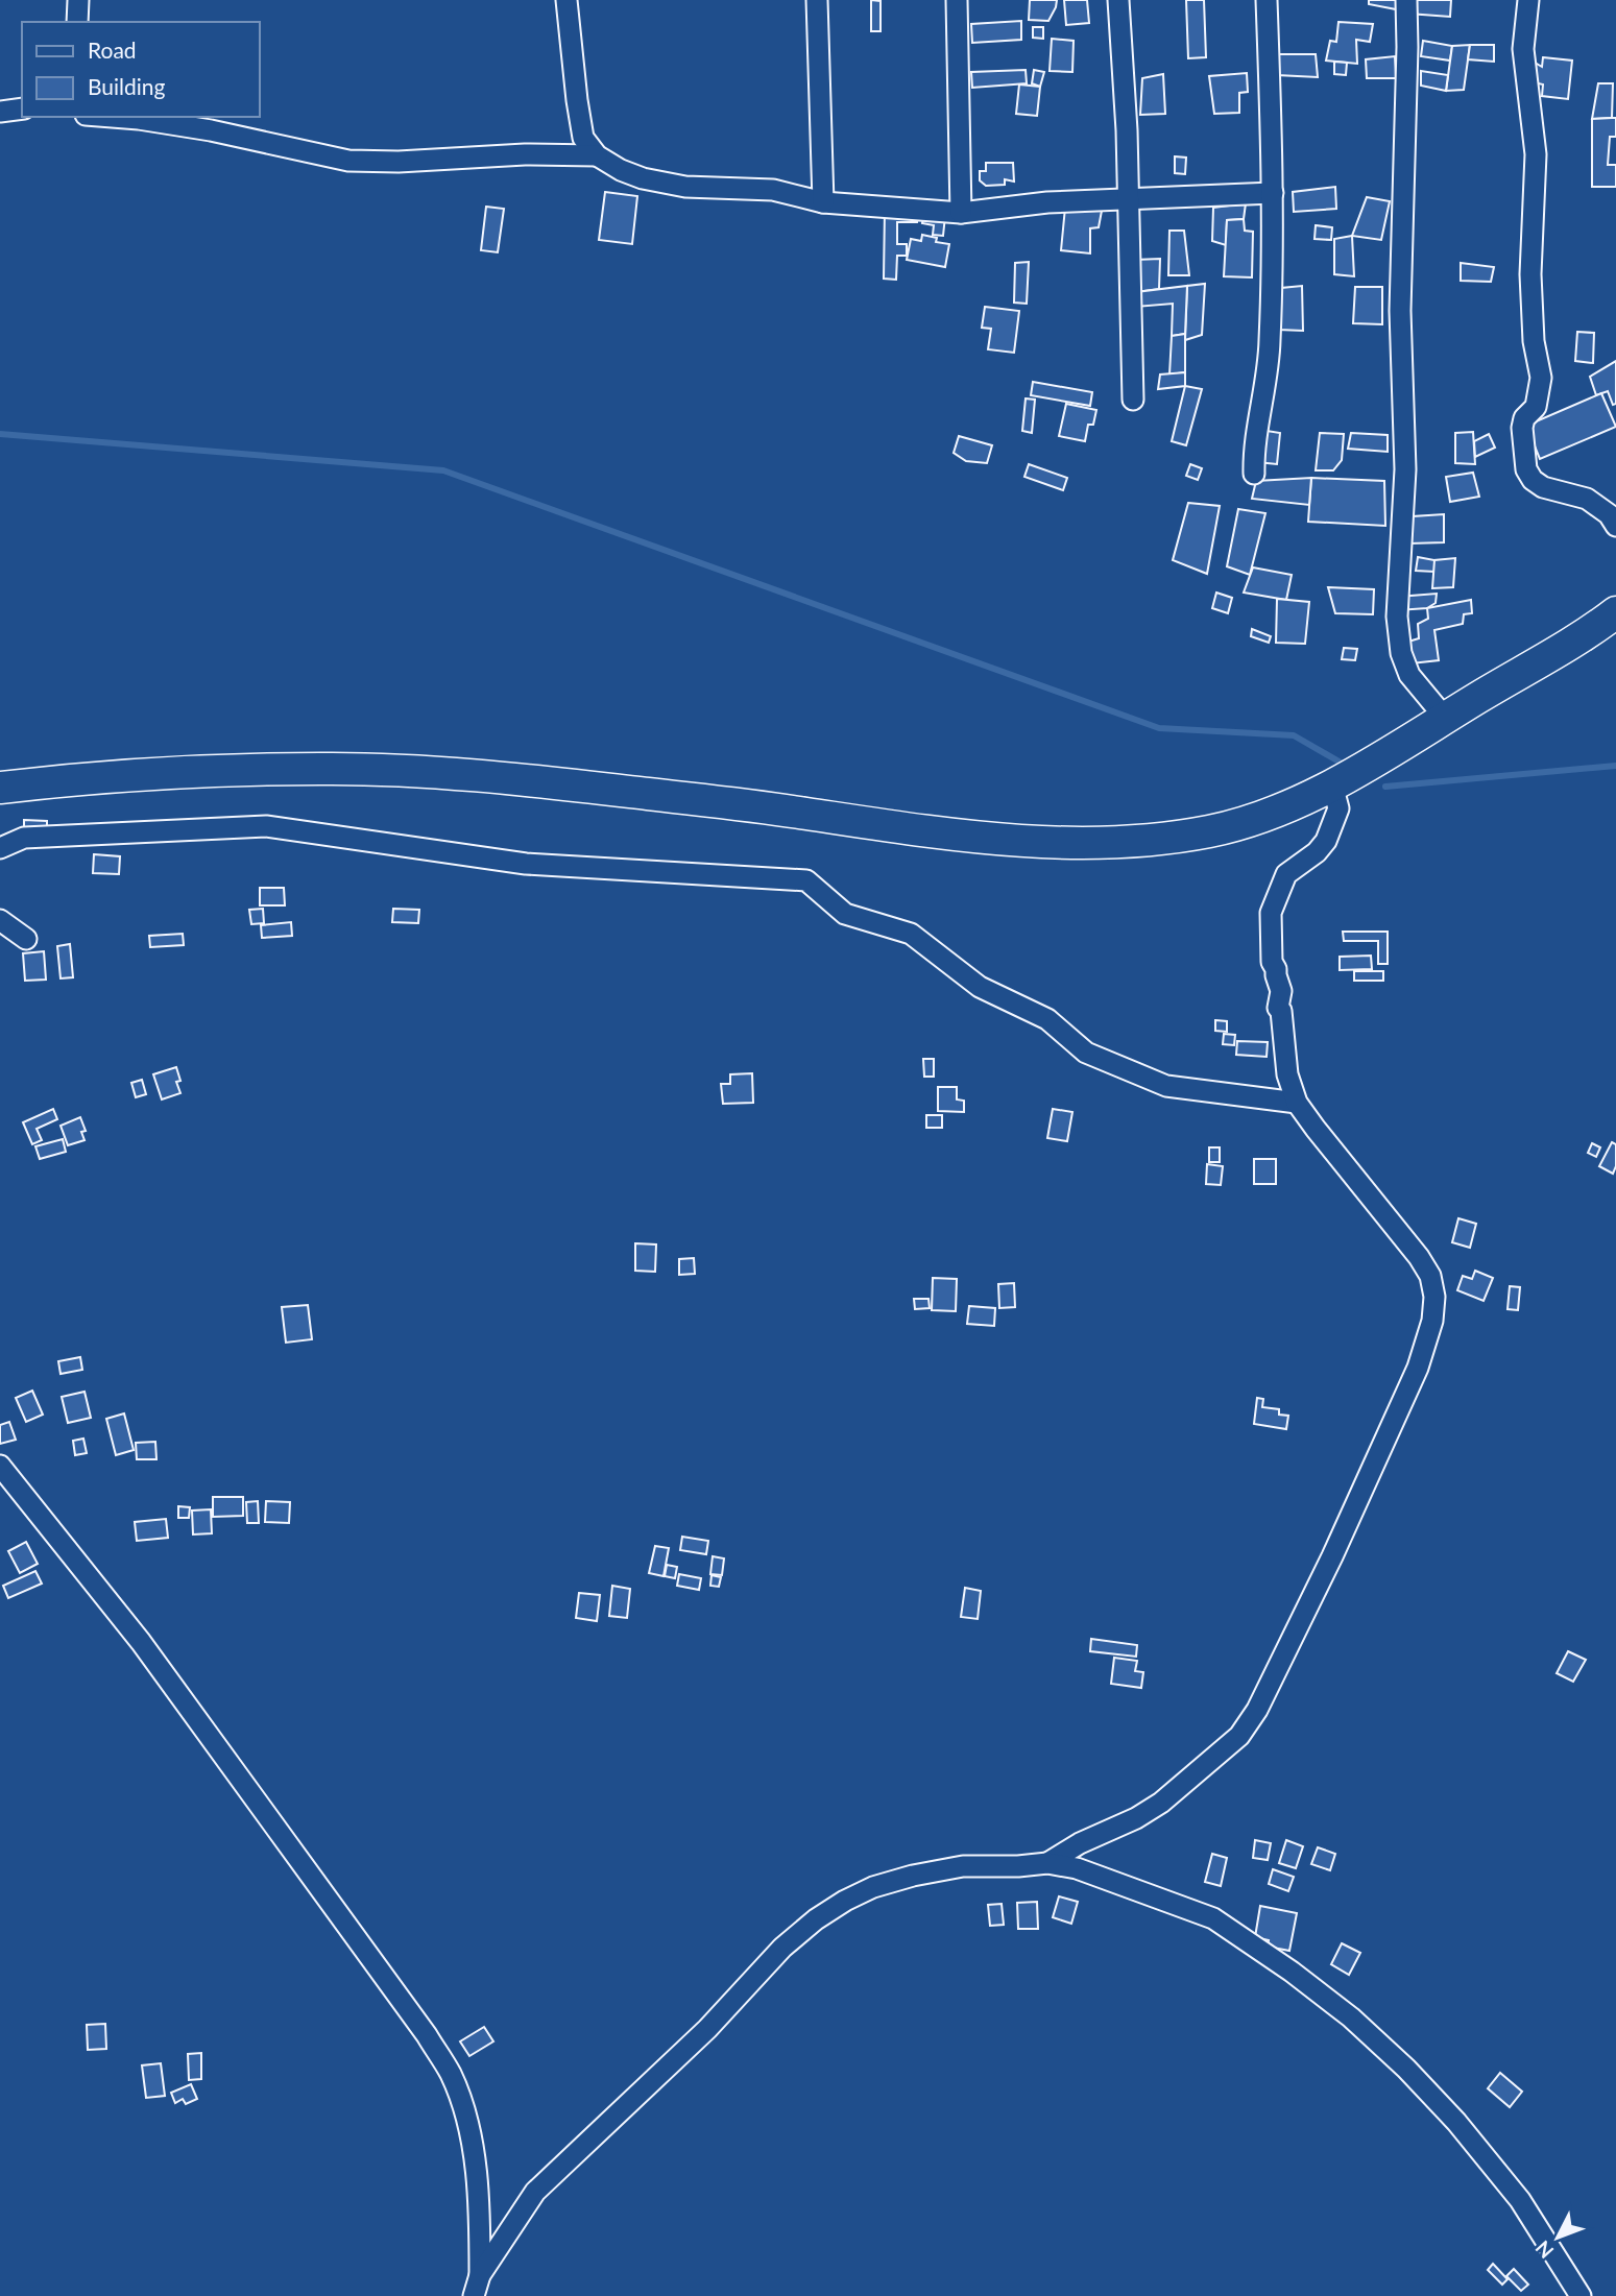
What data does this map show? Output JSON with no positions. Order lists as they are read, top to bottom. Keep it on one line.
{"legend":["Road","Building"],"north":"bottom left"}
